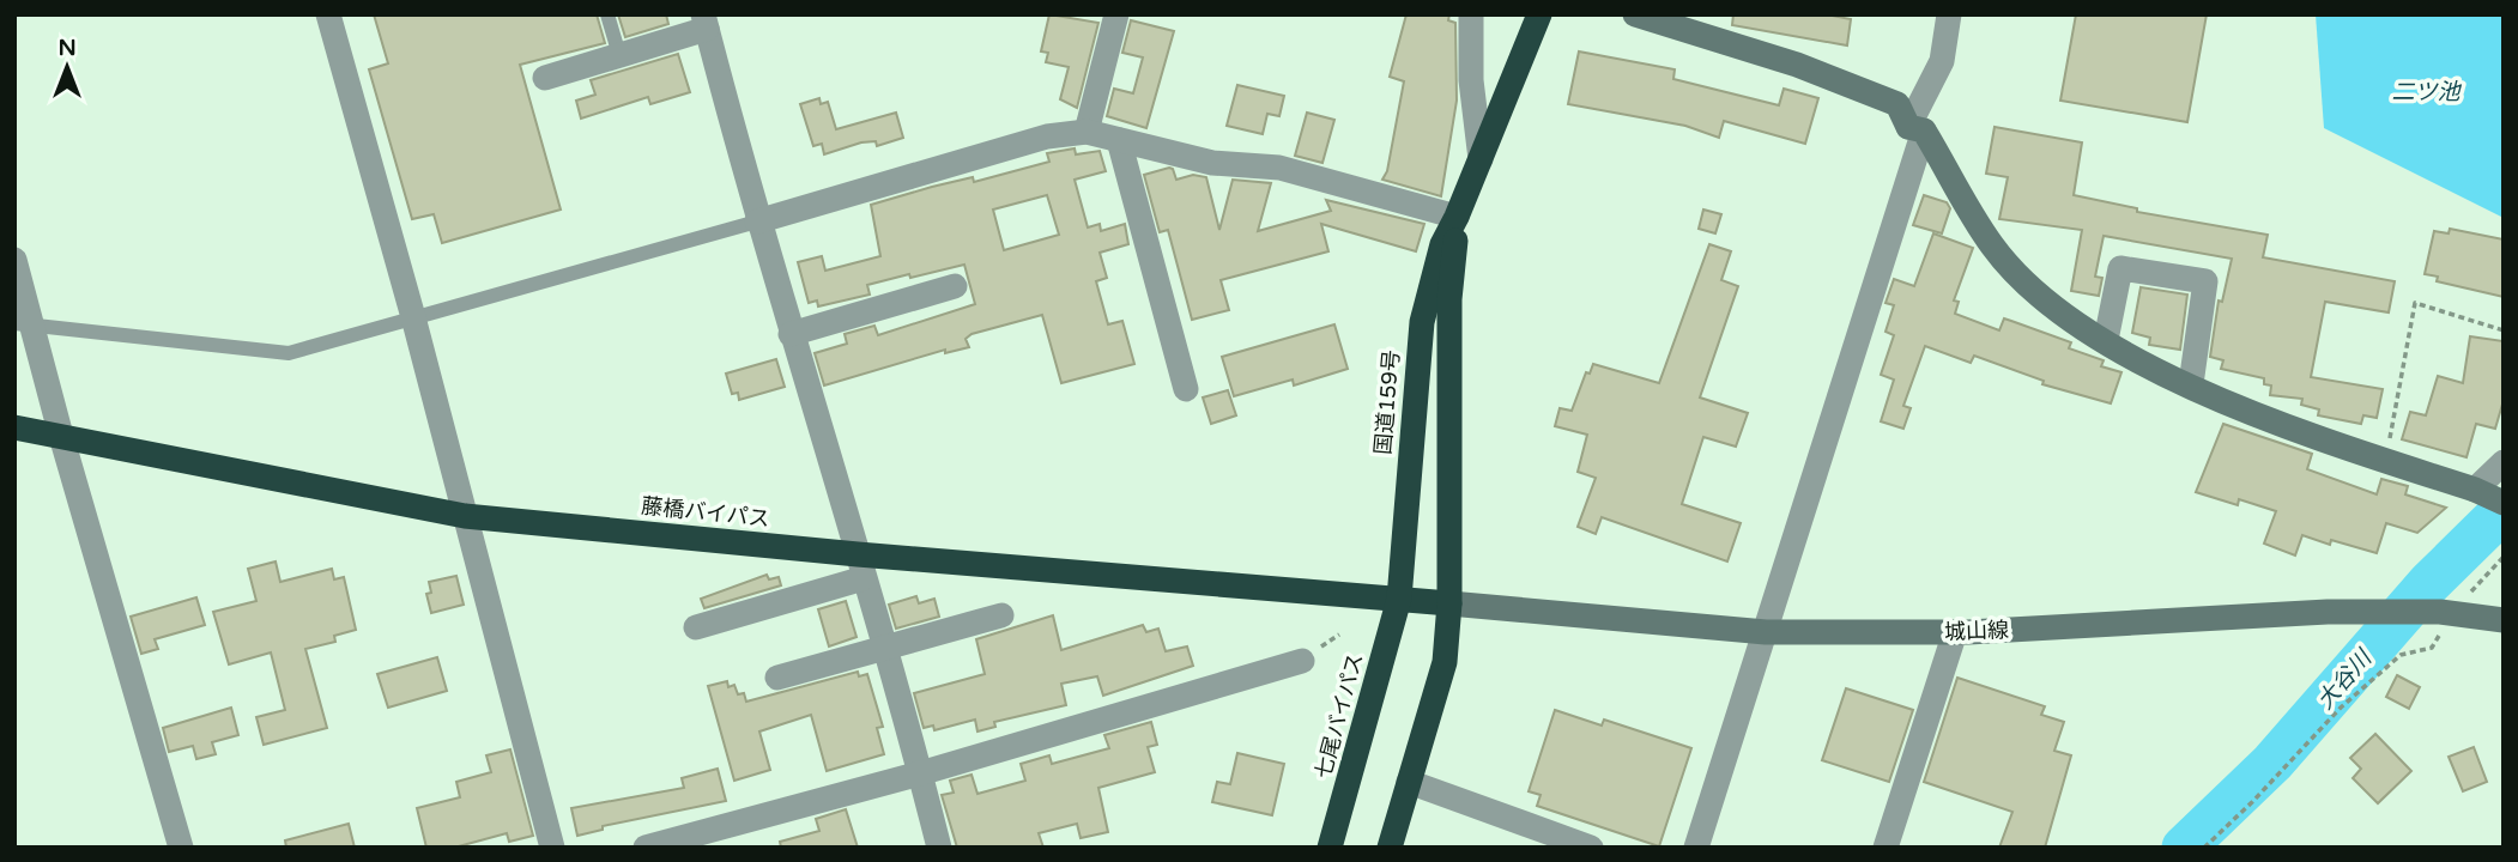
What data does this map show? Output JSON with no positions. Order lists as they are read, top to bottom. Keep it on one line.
{"streets":{"highway":["国道159号","藤橋バイパス","七尾バイパス"],"main road":["城山線"]},"crossings":[["国道159号","藤橋バイパス"],["国道159号","城山線"],["国道159号","七尾バイパス"],["藤橋バイパス","城山線"],["藤橋バイパス","七尾バイパス"]],"water":["二ツ池","大谷川"],"north":"top"}
